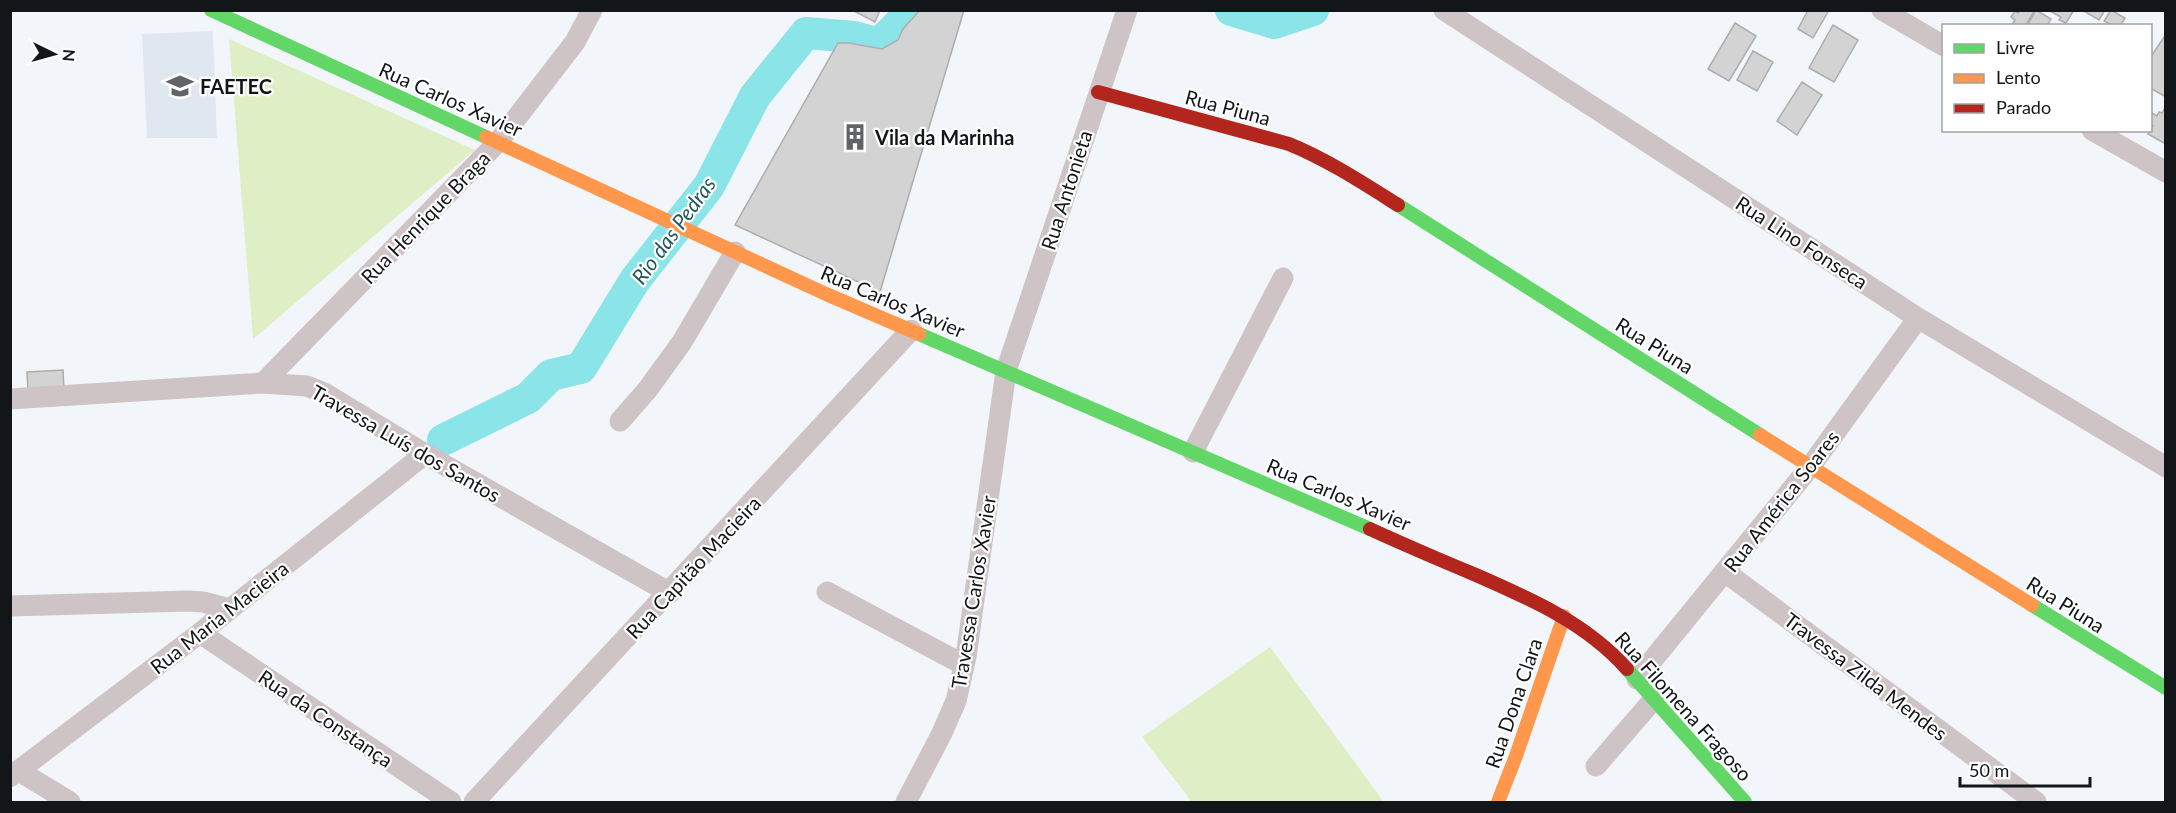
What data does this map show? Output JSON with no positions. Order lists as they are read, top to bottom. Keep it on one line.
{"streets":{"street":["Rua Carlos Xavier","Rua Piuna","Rua Antonieta","Rua Henrique Braga","Rua Lino Fonseca","Travessa Luís dos Santos","Rua América Soares","Rua Capitão Macieira","Travessa Carlos Xavier","Rua Maria Macieira","Travessa Zilda Mendes","Rua Dona Clara","Rua Filomena Fragoso","Rua da Constança"]},"crossings":[["Rua Carlos Xavier","Rua Antonieta"],["Rua Carlos Xavier","Rua Henrique Braga"],["Rua Carlos Xavier","Rua Capitão Macieira"],["Rua Carlos Xavier","Travessa Carlos Xavier"],["Rua Carlos Xavier","Rua Dona Clara"],["Rua Carlos Xavier","Rua Filomena Fragoso"],["Rua Piuna","Rua Antonieta"],["Rua Piuna","Rua América Soares"],["Rua Antonieta","Travessa Carlos Xavier"],["Rua Henrique Braga","Travessa Luís dos Santos"],["Rua Lino Fonseca","Rua América Soares"],["Travessa Luís dos Santos","Rua Capitão Macieira"],["Travessa Luís dos Santos","Rua Maria Macieira"],["Rua América Soares","Travessa Zilda Mendes"],["Rua América Soares","Rua Filomena Fragoso"],["Rua Maria Macieira","Rua da Constança"],["Rua Dona Clara","Rua Filomena Fragoso"]],"water":["Rio das Pedras"],"places":{"school or university":["FAETEC"],"building":["Vila da Marinha"]},"legend":["Livre","Lento","Parado"],"scale_bar":"50 m","north":"right"}
